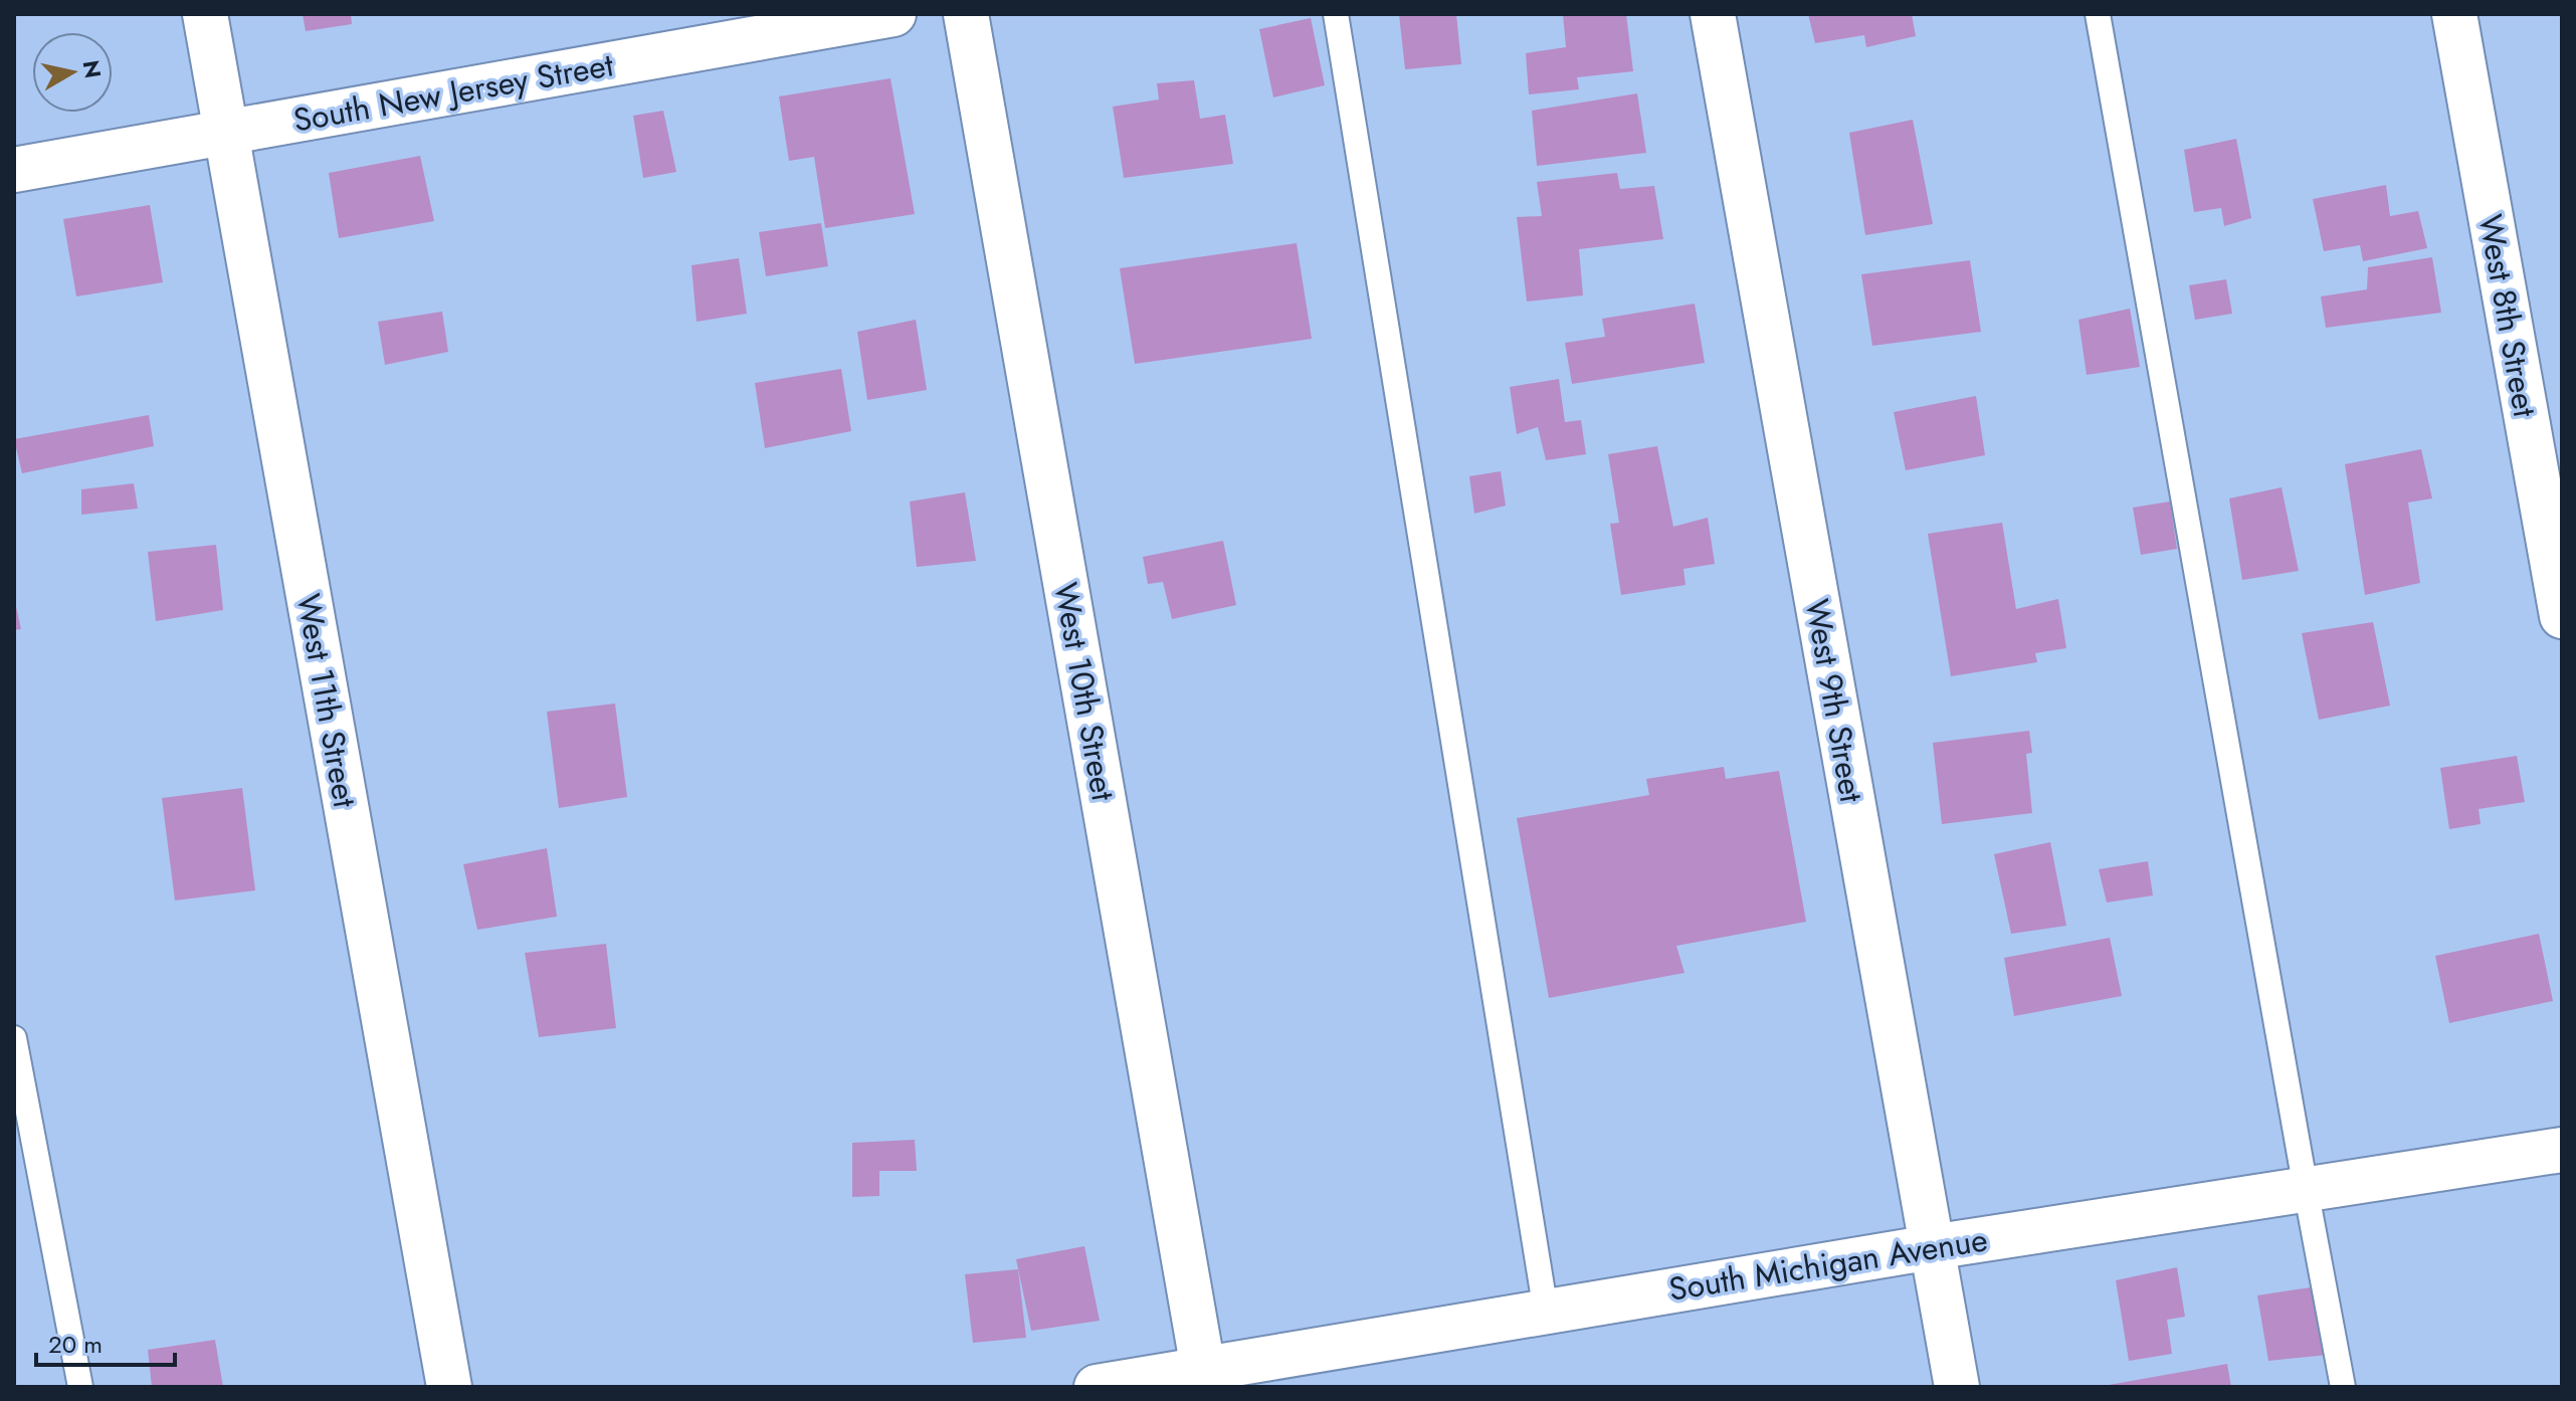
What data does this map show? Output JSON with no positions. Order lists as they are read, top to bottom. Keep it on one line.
{"streets":{"street":["South New Jersey Street","West 8th Street","West 10th Street","West 11th Street","West 9th Street","South Michigan Avenue"]},"crossings":[["South New Jersey Street","West 11th Street"],["West 10th Street","South Michigan Avenue"],["West 9th Street","South Michigan Avenue"]],"scale_bar":"20 m","north":"right"}
